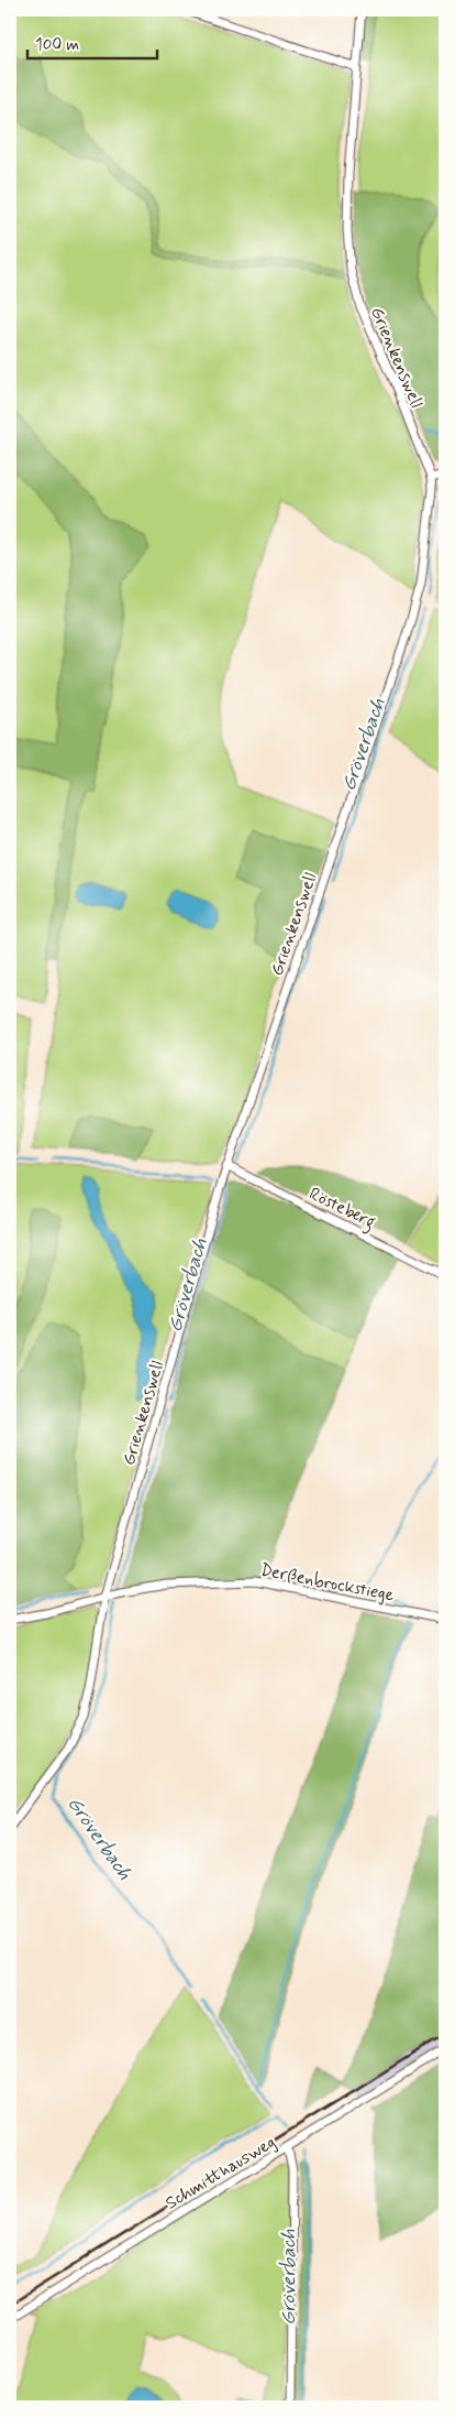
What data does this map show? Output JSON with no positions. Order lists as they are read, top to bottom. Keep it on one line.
{"streets":{"street":["Grienkenswell","Rösteberg","Derßenbrockstiege","Schmitthausweg"]},"crossings":[["Grienkenswell","Rösteberg"],["Grienkenswell","Derßenbrockstiege"]],"water":["Gröverbach"],"scale_bar":"100 m"}
